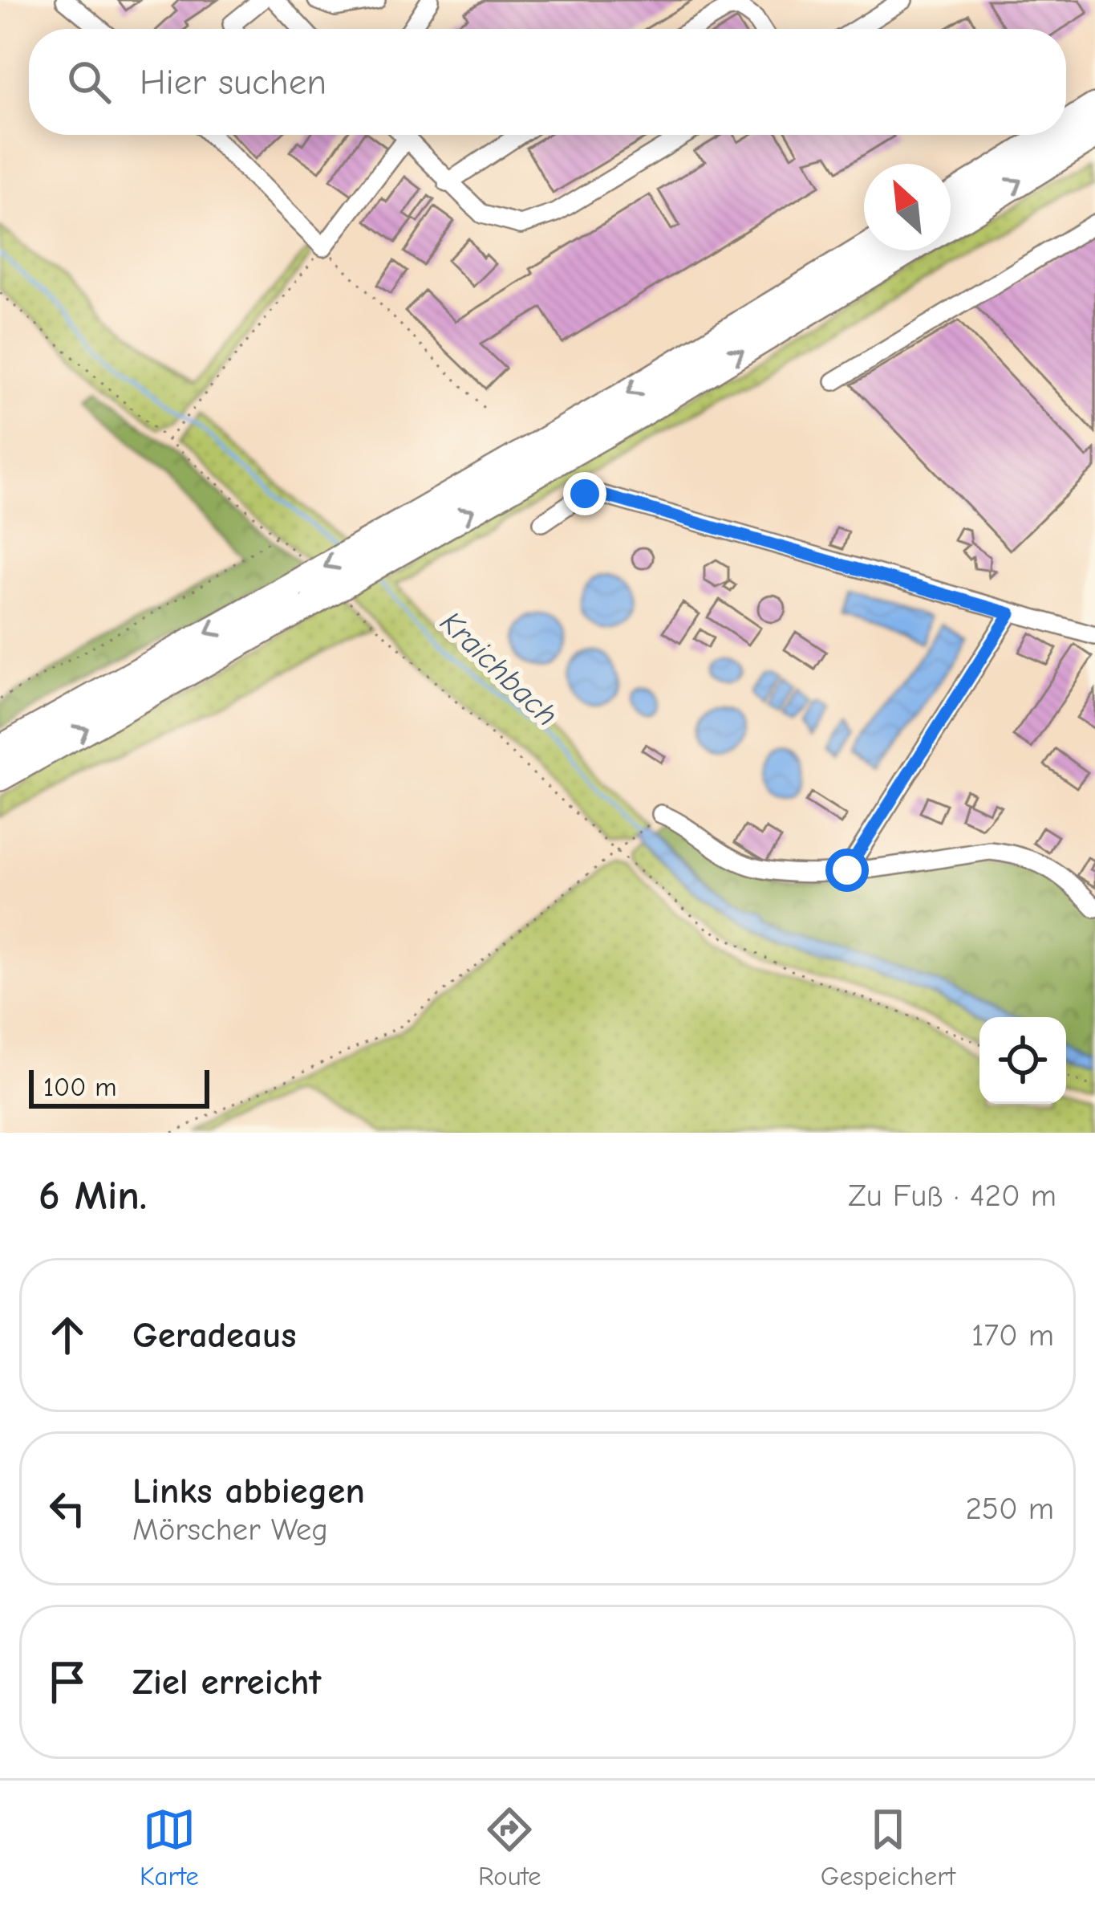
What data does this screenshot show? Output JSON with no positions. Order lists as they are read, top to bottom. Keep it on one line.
{"water":["Kraichbach"],"scale_bar":"100 m","north":"top left","page":{"search":"Hier suchen","scale":"100 m","heading":["6 Min.","Zu Fuß · 420 m"],"list":[["Geradeaus","170 m"],["Links abbiegen","Mörscher Weg","250 m"],"Ziel erreicht"],"nav":["Karte","Route","Gespeichert"]}}
